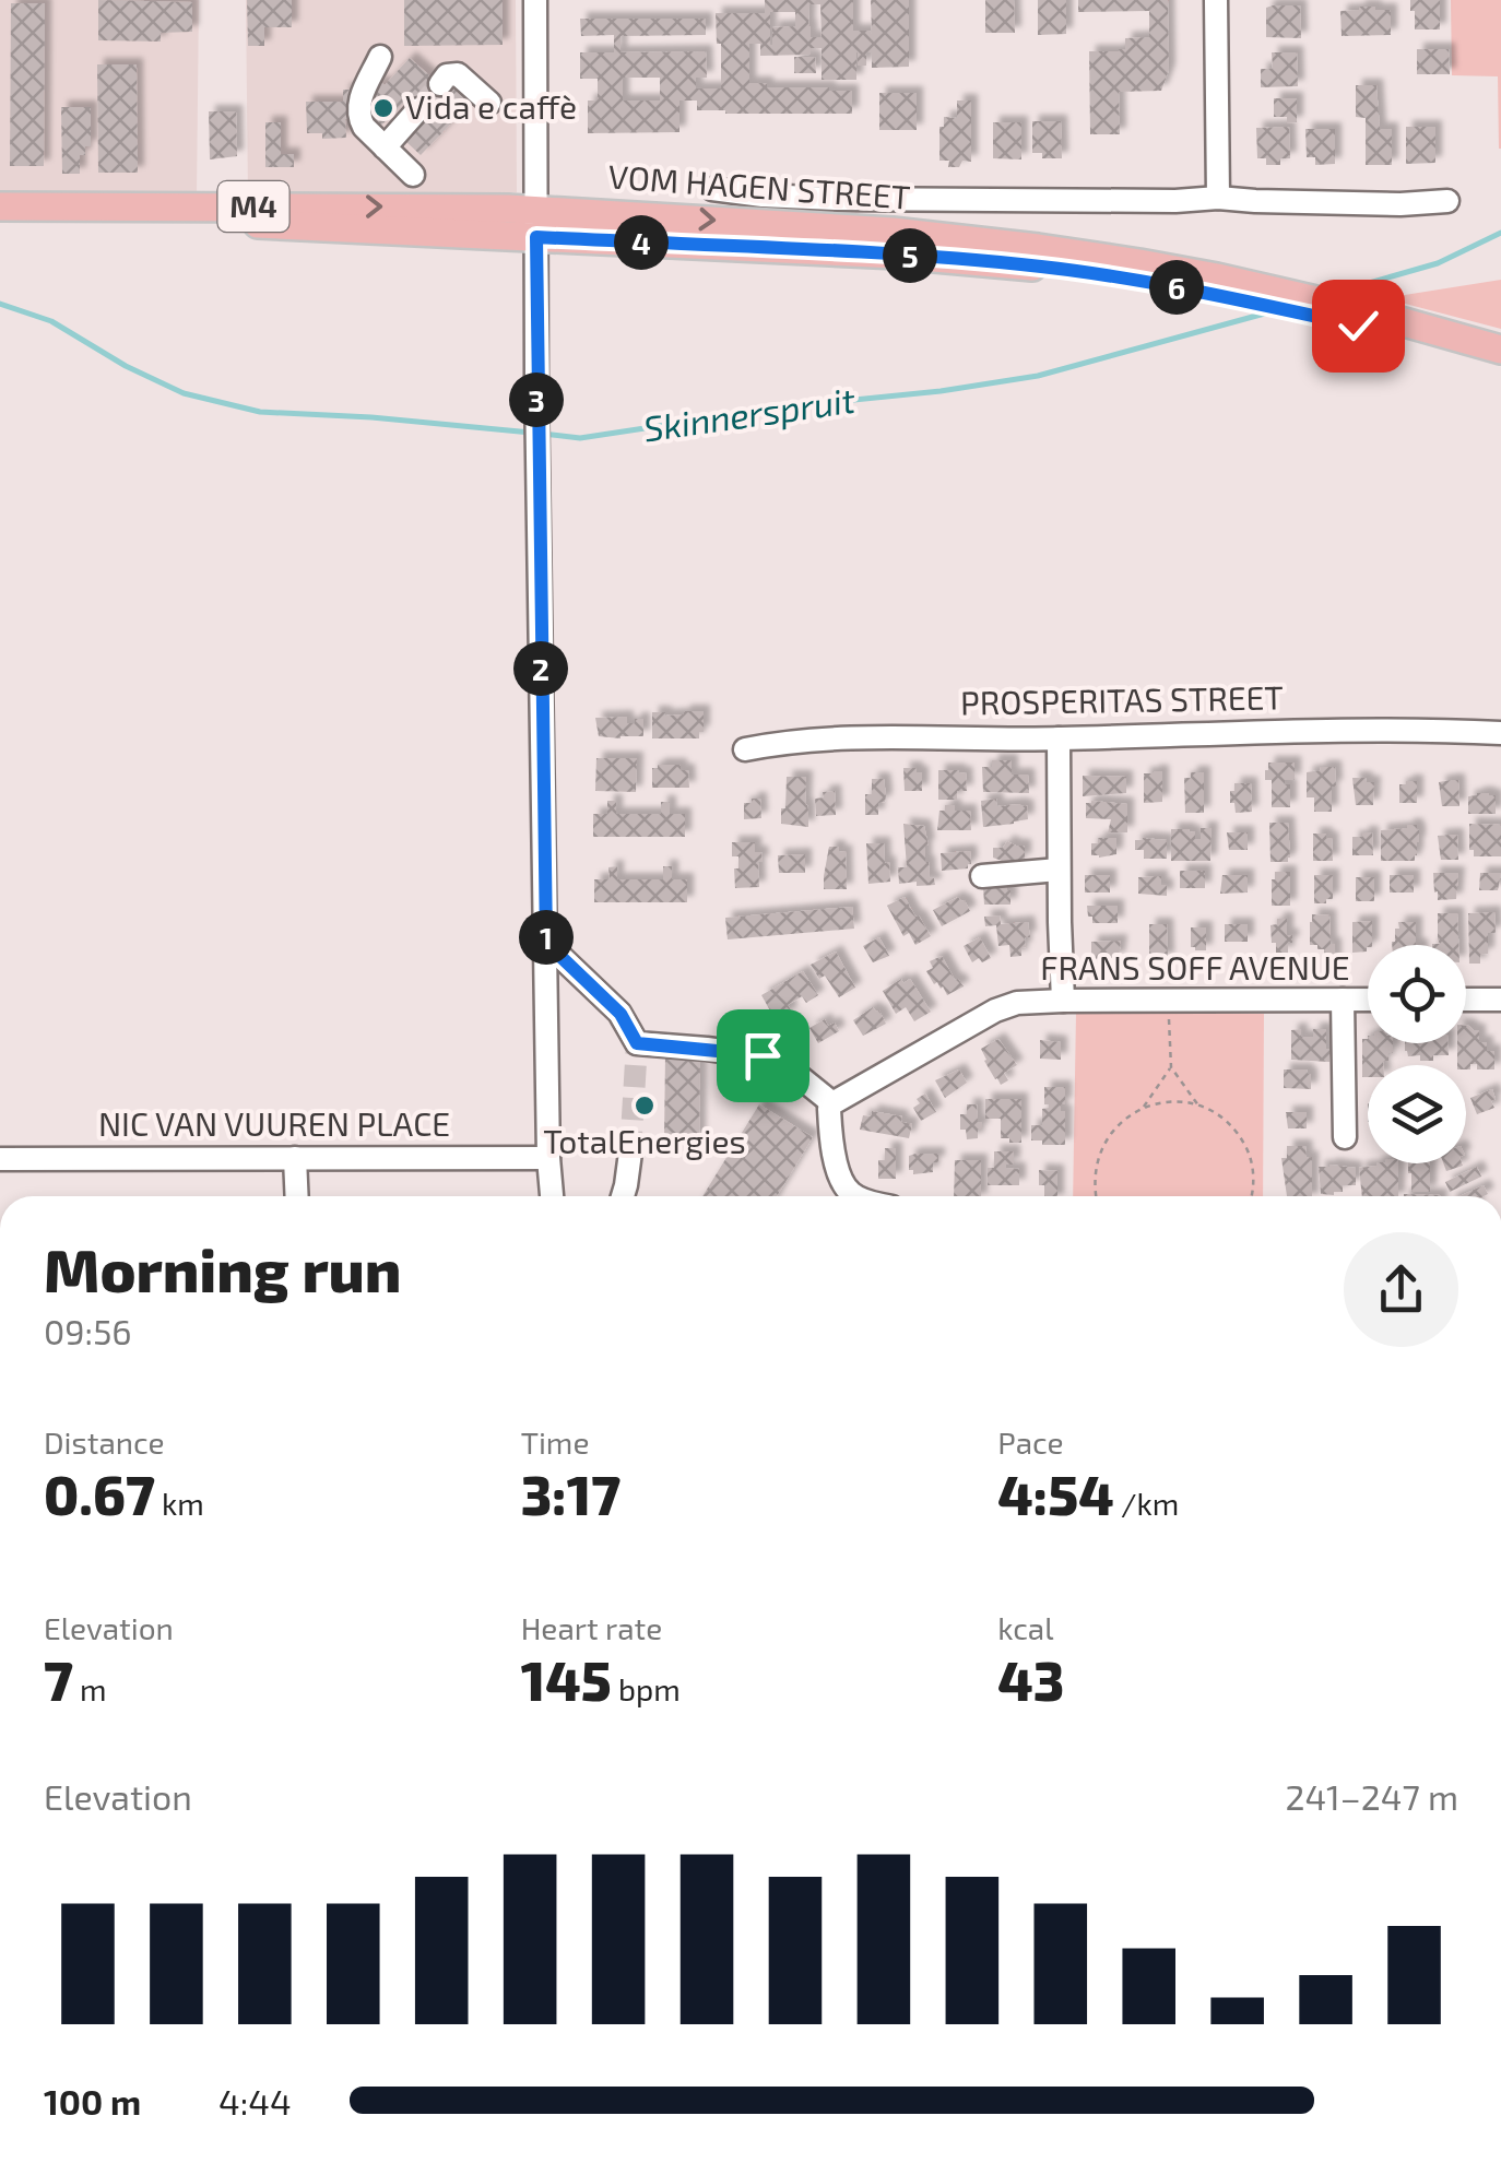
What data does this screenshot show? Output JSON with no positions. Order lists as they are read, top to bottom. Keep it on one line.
{"streets":{"main road":["VOM HAGEN STREET","M4"],"street":["PROSPERITAS STREET","FRANS SOFF AVENUE","NIC VAN VUUREN PLACE"]},"water":["Skinnerspruit"],"places":["Vida e caffè","TotalEnergies"],"page":{"pins":["4","5","6","3","2","1"],"heading":["Morning run","09:56"],"stats":[["Distance","0.67 km"],["Time","3:17"],["Pace","4:54 /km"],["Elevation","7 m"],["Heart rate","145 bpm"],["kcal","43"]],"chart":["Elevation","241–247 m"],"list":[{"name":"100 m","note":"4:44"}]}}
